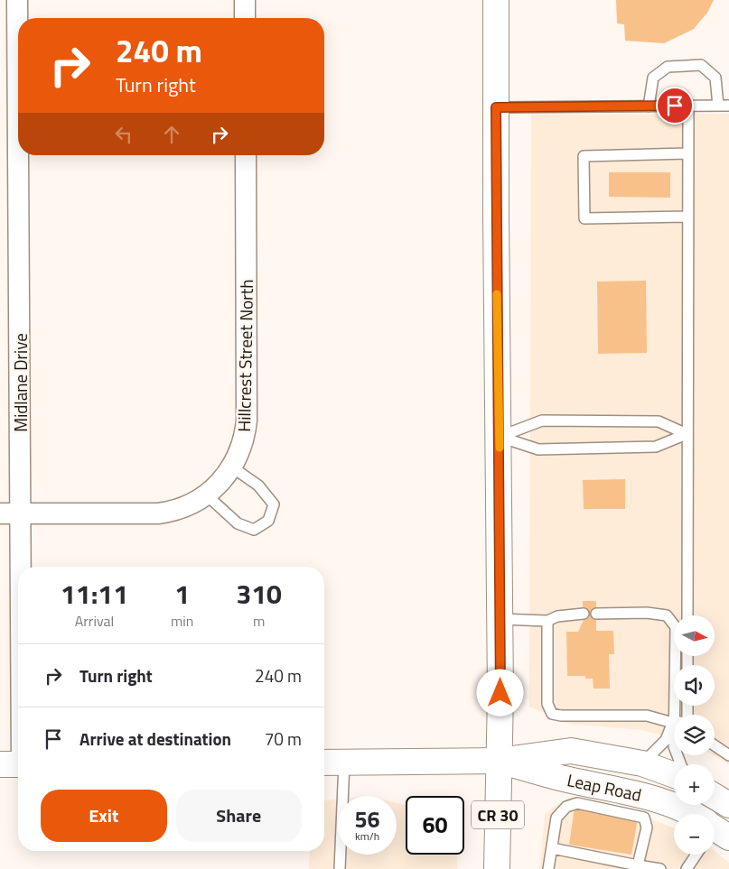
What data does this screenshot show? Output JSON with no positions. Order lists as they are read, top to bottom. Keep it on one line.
{"streets":{"main road":["Leap Road","CR 30"],"street":["Hillcrest Street North","Midlane Drive"]},"crossings":[["Hillcrest Street North","Midlane Drive"],["Leap Road","CR 30"]],"north":"right","page":{"turn":["240 m","Turn right"],"eta":["11:11","Arrival","1","min","310","m"],"map_buttons":["+","−"],"list":[{"name":"Turn right","value":"240 m"},{"name":"Arrive at destination","value":"70 m"}],"buttons":["Exit","Share"],"speed":"56 km/h","limit":"60"}}
